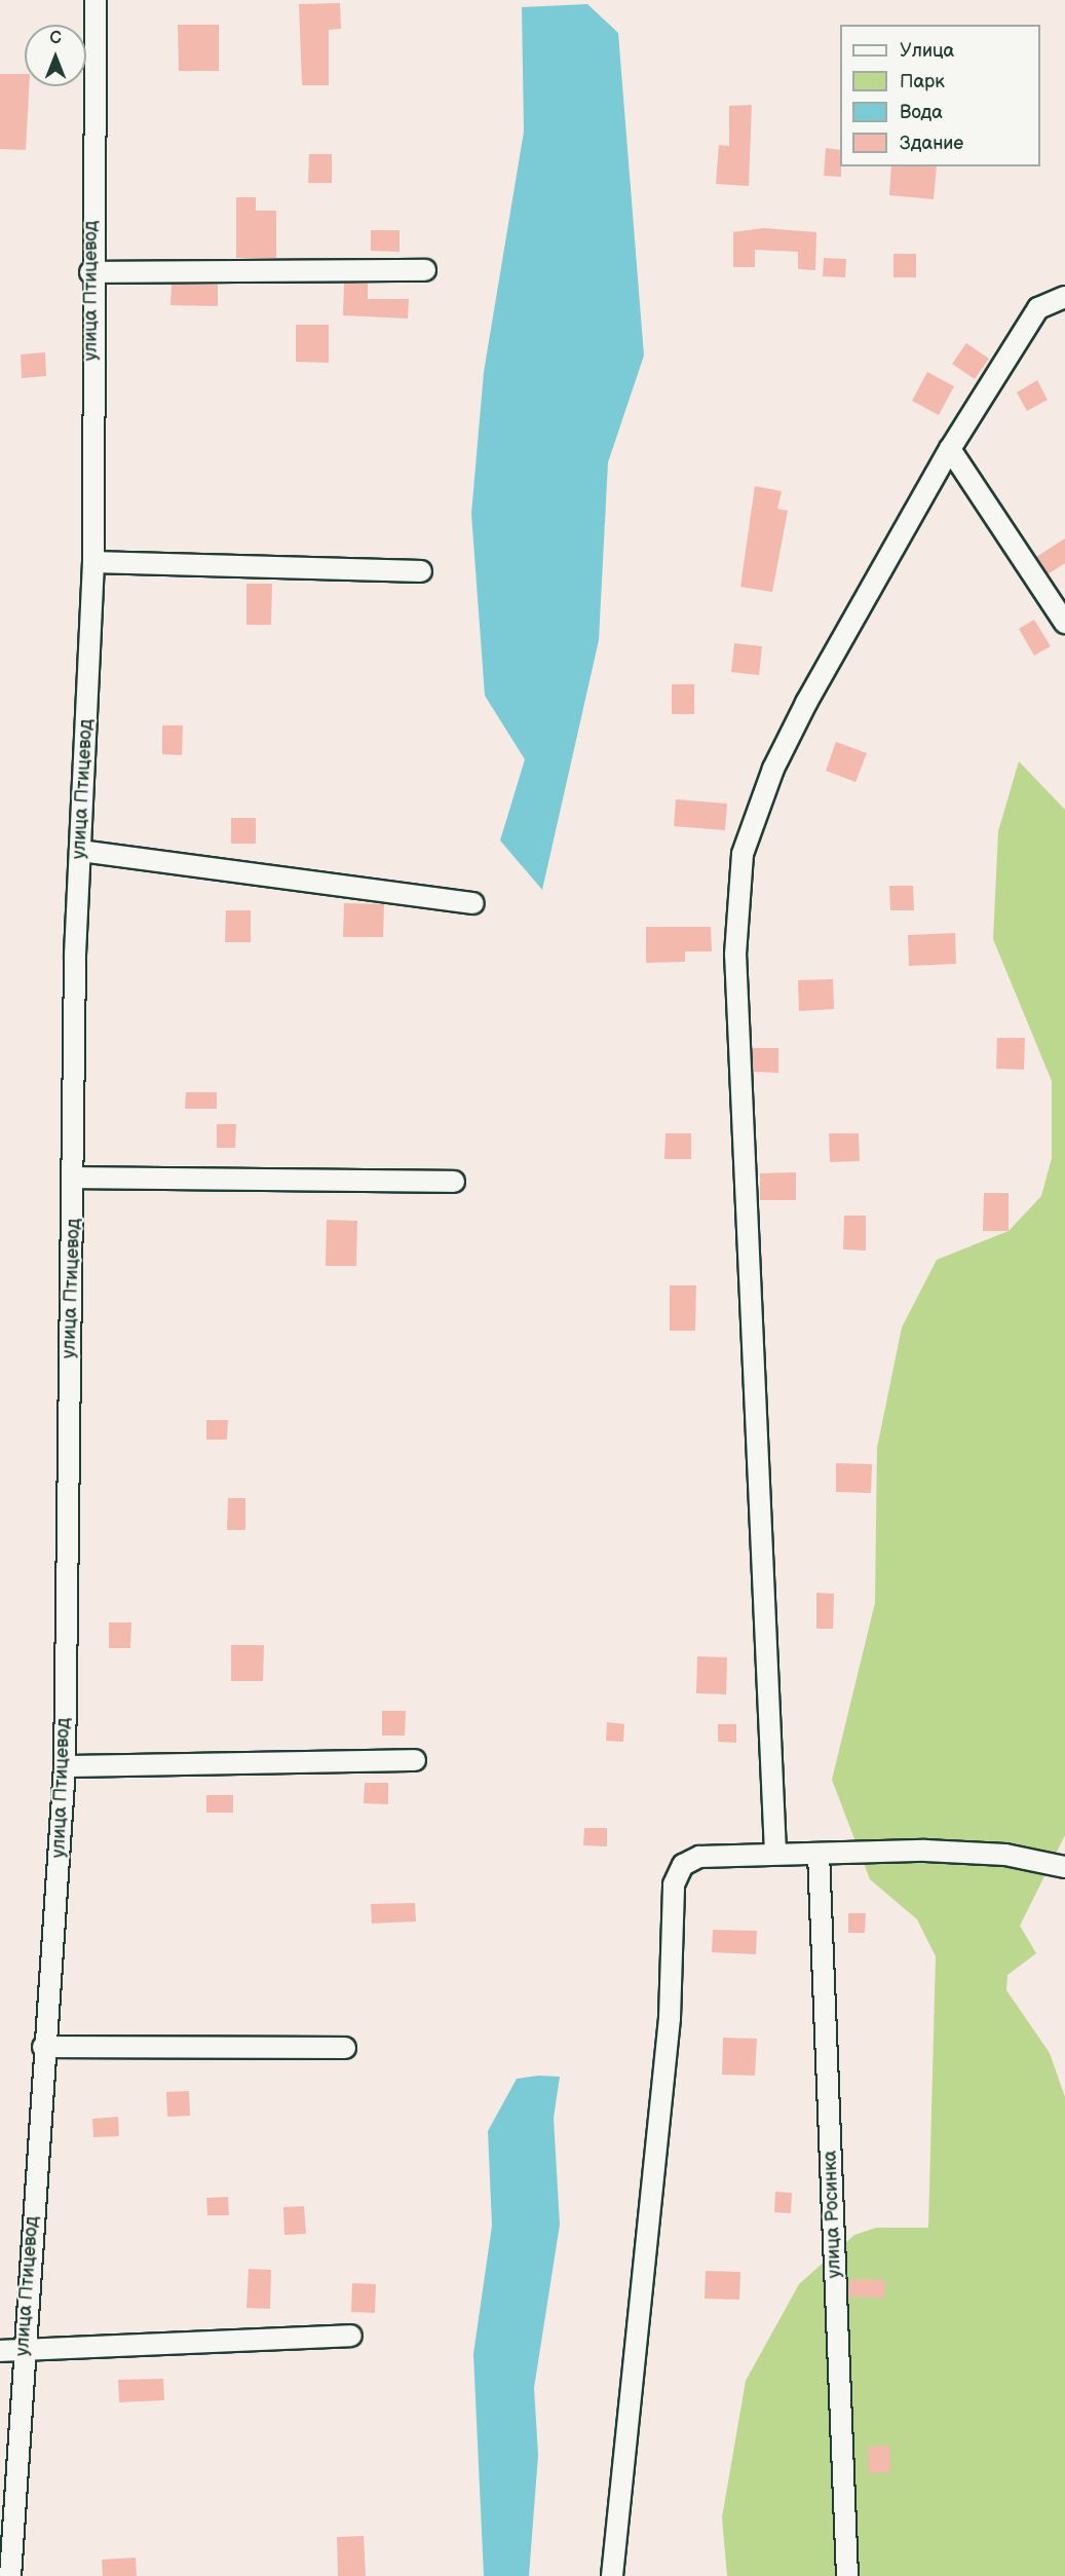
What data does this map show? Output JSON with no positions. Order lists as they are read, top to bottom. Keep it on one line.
{"streets":{"street":["улица Птицевод","улица Росинка"]},"legend":["Улица","Парк","Вода","Здание"],"north":"top"}
